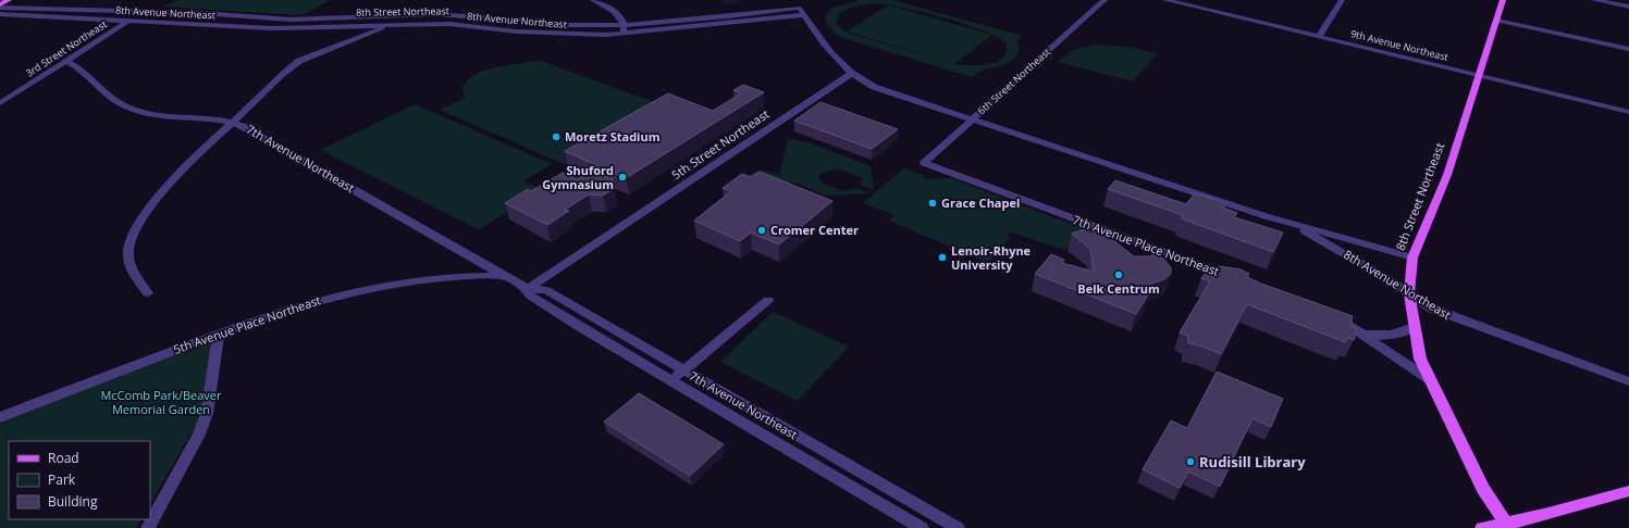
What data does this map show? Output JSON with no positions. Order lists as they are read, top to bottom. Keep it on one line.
{"streets":{"main road":["8th Street Northeast"],"street":["8th Avenue Northeast","9th Avenue Northeast","3rd Street Northeast","6th Street Northeast","5th Street Northeast","7th Avenue Northeast","7th Avenue Place Northeast","5th Avenue Place Northeast"]},"crossings":[["8th Street Northeast","8th Avenue Northeast"],["8th Street Northeast","9th Avenue Northeast"],["8th Street Northeast","3rd Street Northeast"],["8th Avenue Northeast","3rd Street Northeast"],["3rd Street Northeast","7th Avenue Northeast"],["6th Street Northeast","7th Avenue Place Northeast"],["5th Street Northeast","7th Avenue Northeast"],["7th Avenue Northeast","5th Avenue Place Northeast"]],"parks":["McComb Park/Beaver Memorial Garden"],"places":["Moretz Stadium","Shuford Gymnasium","Grace Chapel","Cromer Center","Lenoir-Rhyne University","Belk Centrum","Rudisill Library"],"legend":["Road","Park","Building"]}
